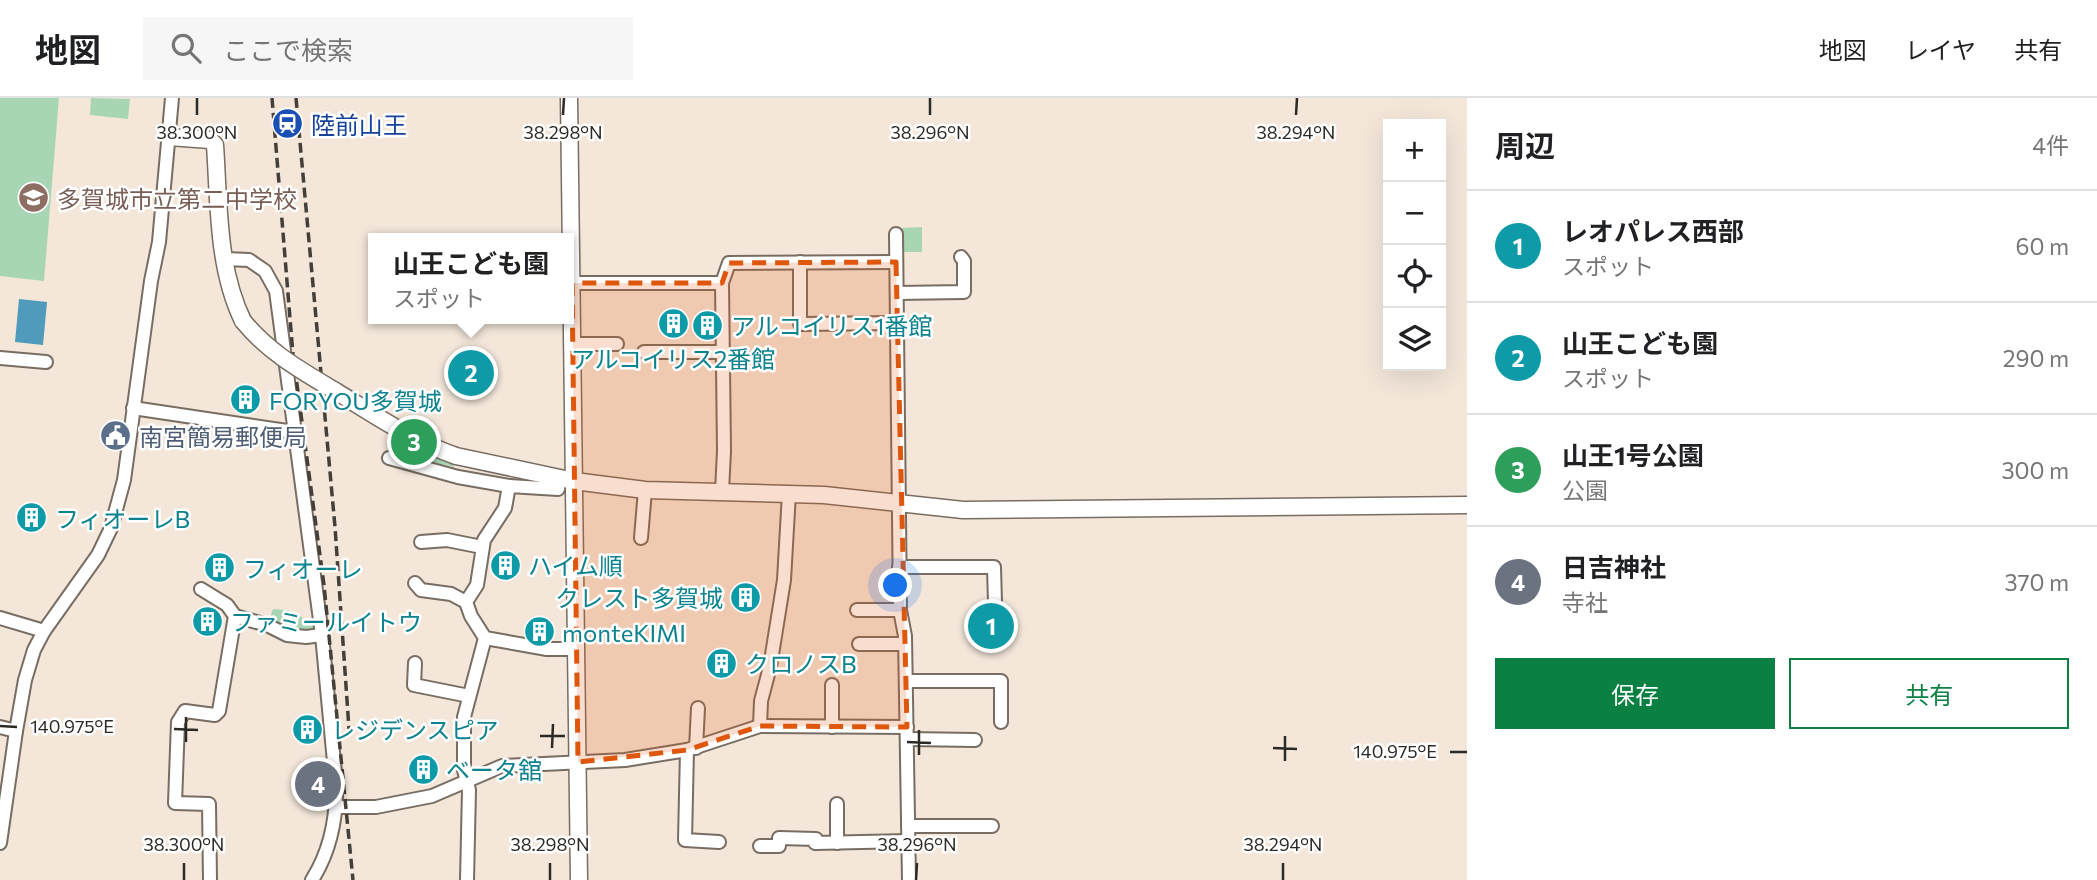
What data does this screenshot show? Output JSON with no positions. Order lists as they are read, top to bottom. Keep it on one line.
{"places":{"station":["陸前山王"],"school or university":["多賀城市立第二中学校"],"building":["アルコイリス2番館","アルコイリス1番館","FORYOU多賀城","フィオーレB","ハイム順","フィオーレ","クレスト多賀城","ファミールイトウ","monteKIMI","クロノスB","レジデンスピア","ベータ舘"],"public building":["南宮簡易郵便局"]},"page":{"header":"地図","search":"ここで検索","nav":["地図","レイヤ","共有"],"heading":["周辺","4件"],"map_buttons":["+","−"],"list":[{"mark":"1","name":"レオパレス西部","note":"スポット","value":"60 m"},{"mark":"2","name":"山王こども園","note":"スポット","value":"290 m"},{"mark":"3","name":"山王1号公園","note":"公園","value":"300 m"},{"mark":"4","name":"日吉神社","note":"寺社","value":"370 m"}],"popup":["山王こども園","スポット"],"pins":["2","3","1","4"],"buttons":["保存","共有"]},"coordinates":["38.300°N","38.298°N","38.296°N","38.294°N","140.975°E"]}
